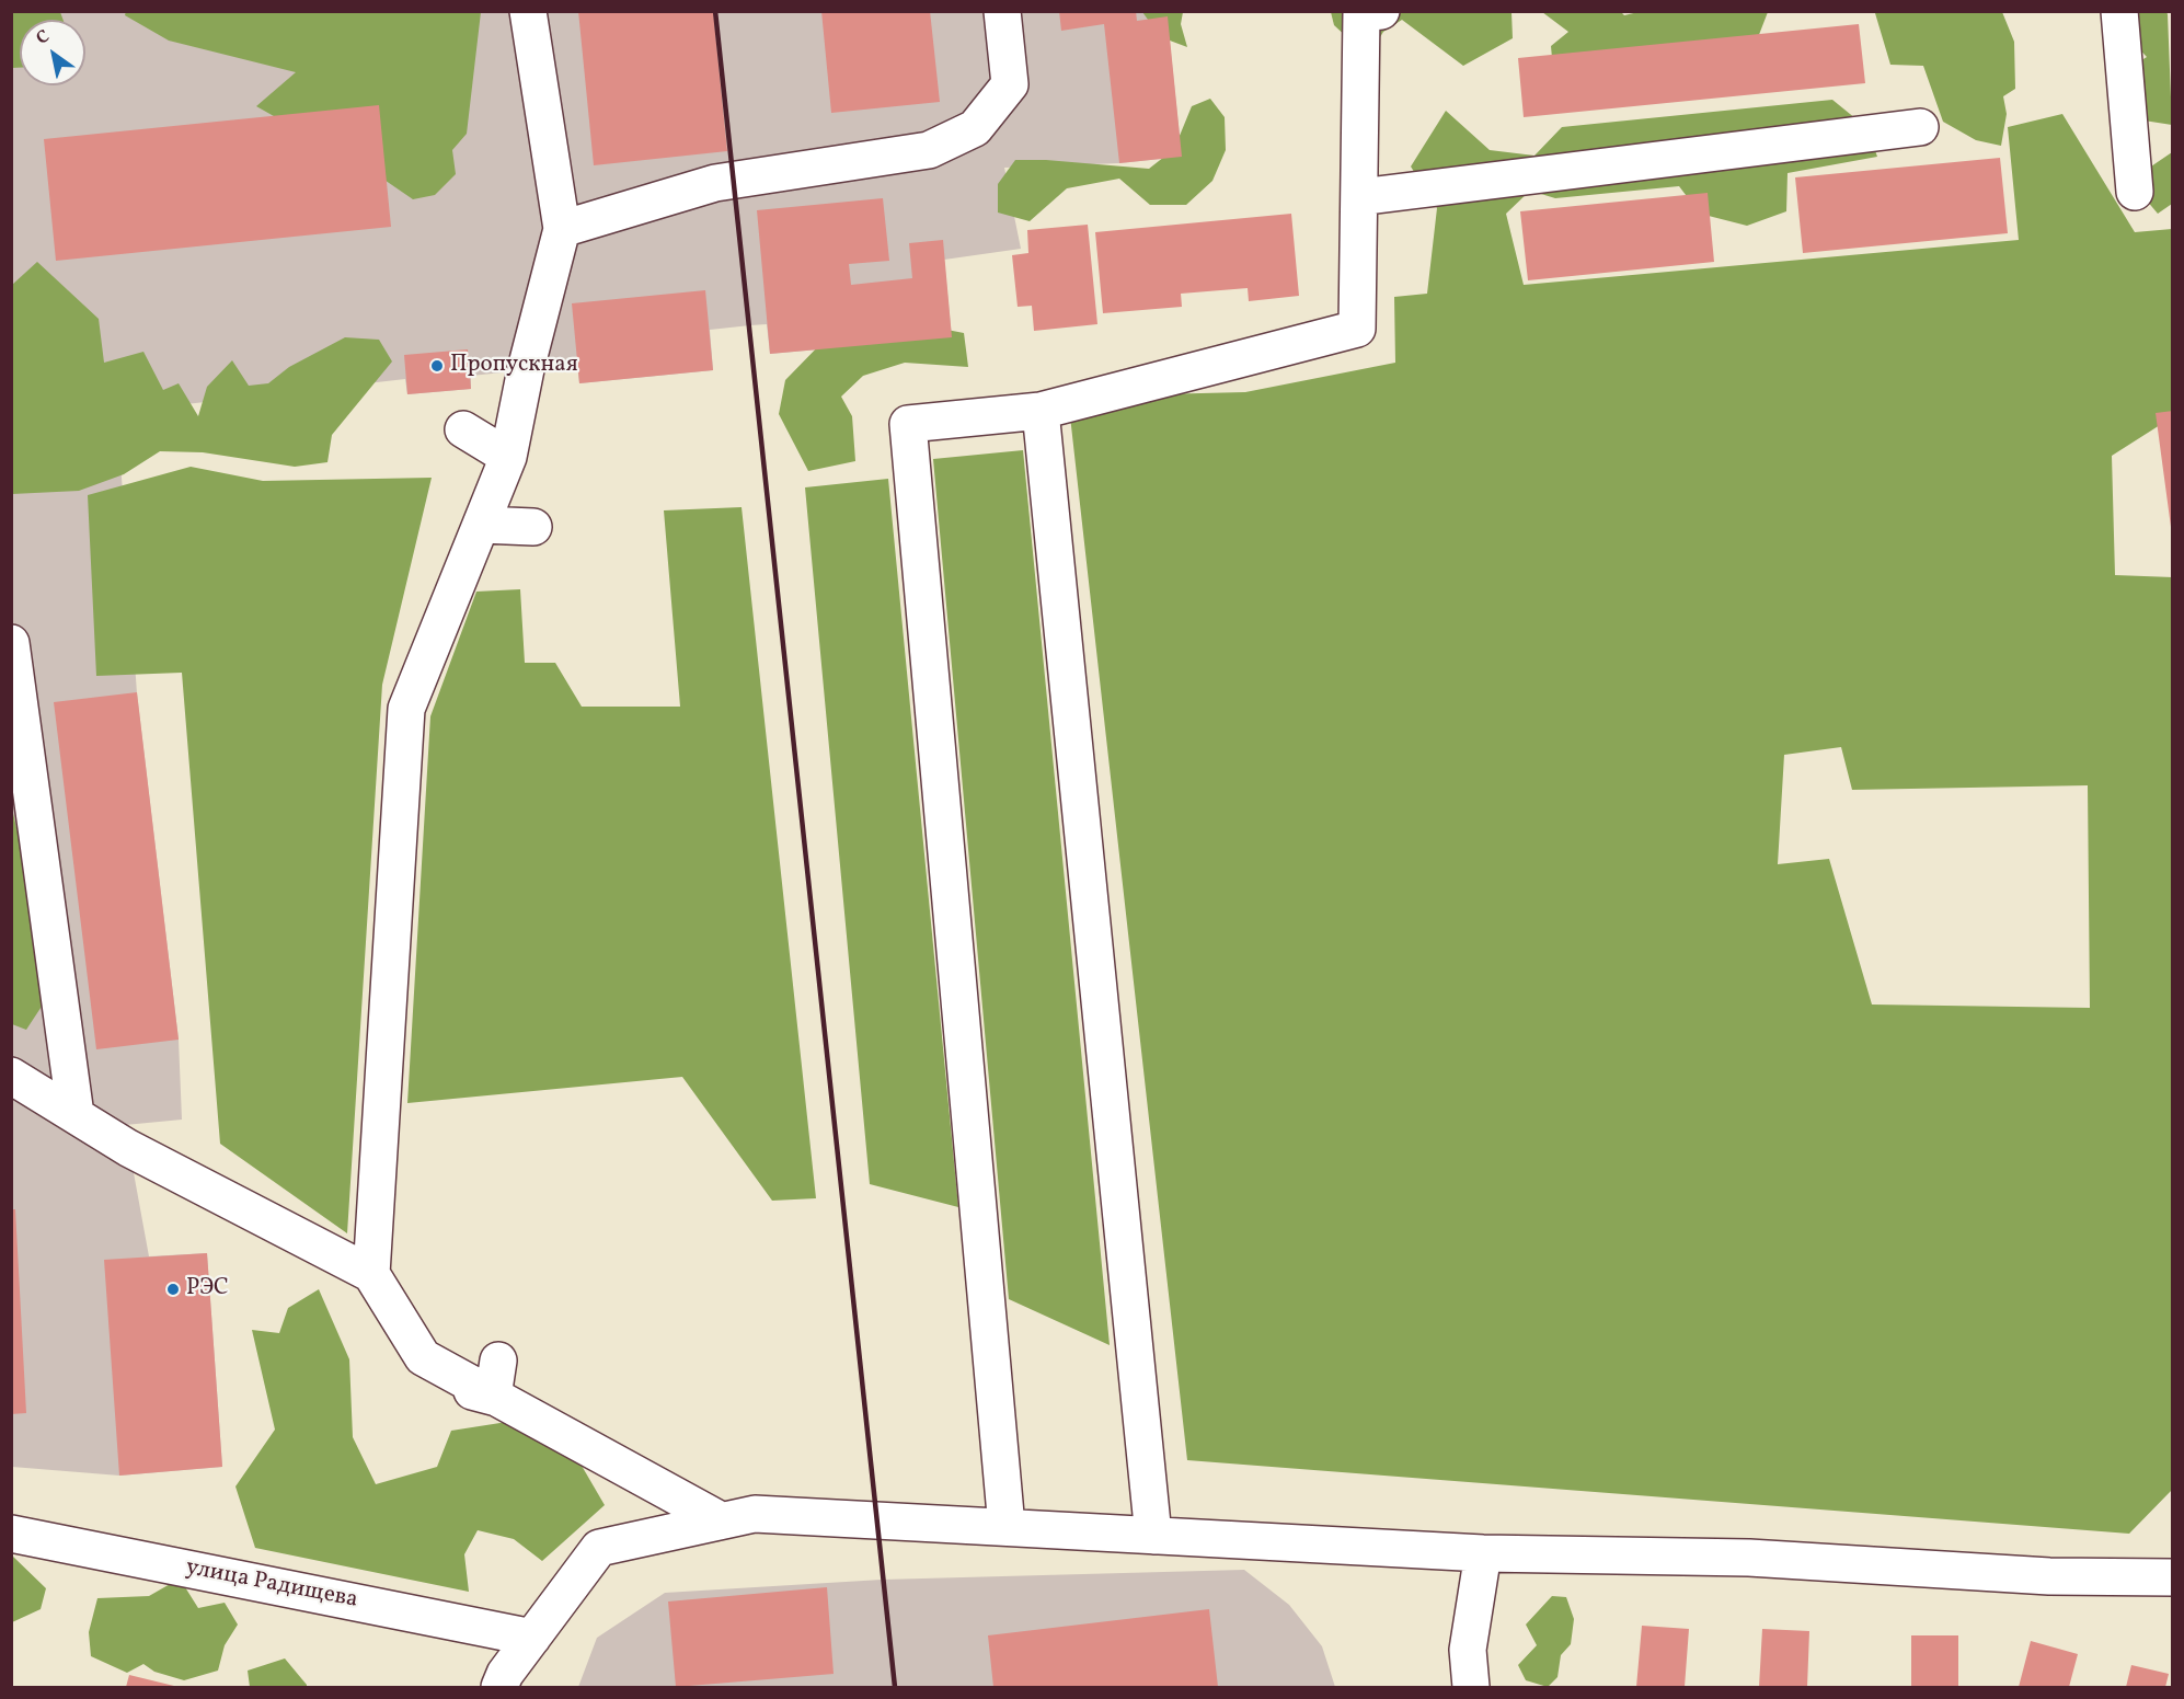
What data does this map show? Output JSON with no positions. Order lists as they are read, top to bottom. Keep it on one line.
{"streets":{"street":["улица Радищева"]},"places":["Пропускная","РЭС"],"north":"top left"}
